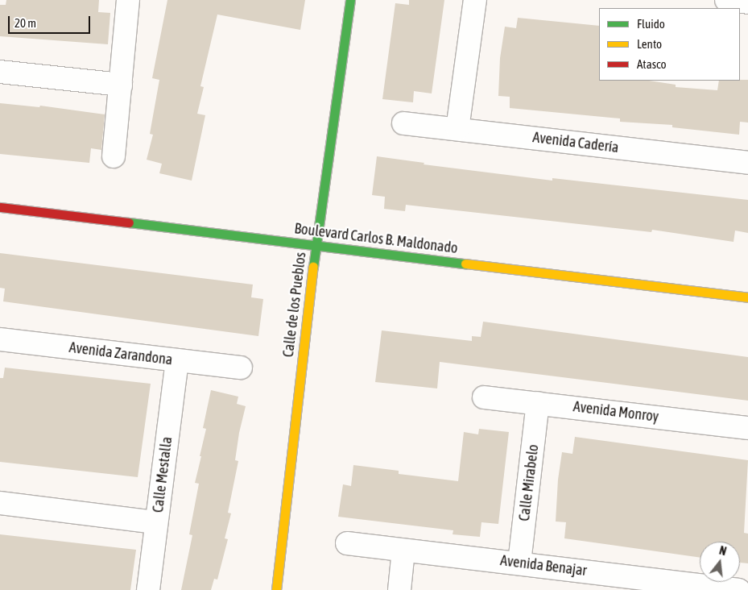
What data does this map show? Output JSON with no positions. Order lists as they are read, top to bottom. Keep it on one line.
{"streets":{"street":["Avenida Cadería","Boulevard Carlos B. Maldonado","Calle de los Pueblos","Avenida Zarandona","Avenida Monroy","Calle Mestalla","Calle Mirabelo","Avenida Benajar"]},"crossings":[["Boulevard Carlos B. Maldonado","Calle de los Pueblos"],["Avenida Zarandona","Calle Mestalla"],["Avenida Monroy","Calle Mirabelo"],["Calle Mirabelo","Avenida Benajar"]],"legend":["Fluido","Lento","Atasco"],"scale_bar":"20 m","north":"top"}
